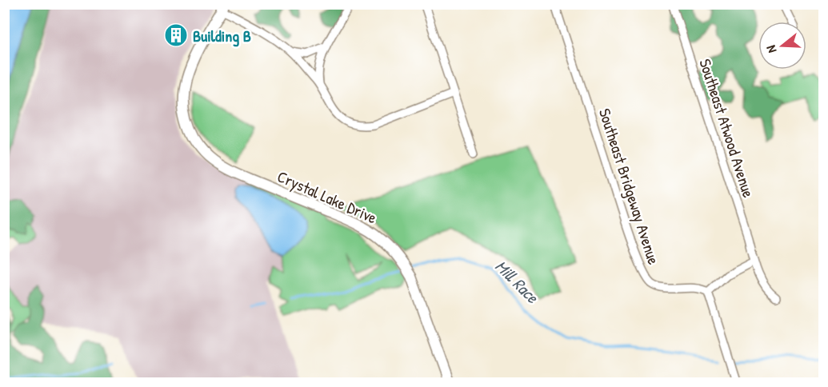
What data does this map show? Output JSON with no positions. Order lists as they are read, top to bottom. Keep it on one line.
{"streets":{"street":["Southeast Atwood Avenue","Southeast Bridgeway Avenue","Crystal Lake Drive"]},"water":["Mill Race"],"places":{"building":["Building B"]},"north":"left"}
